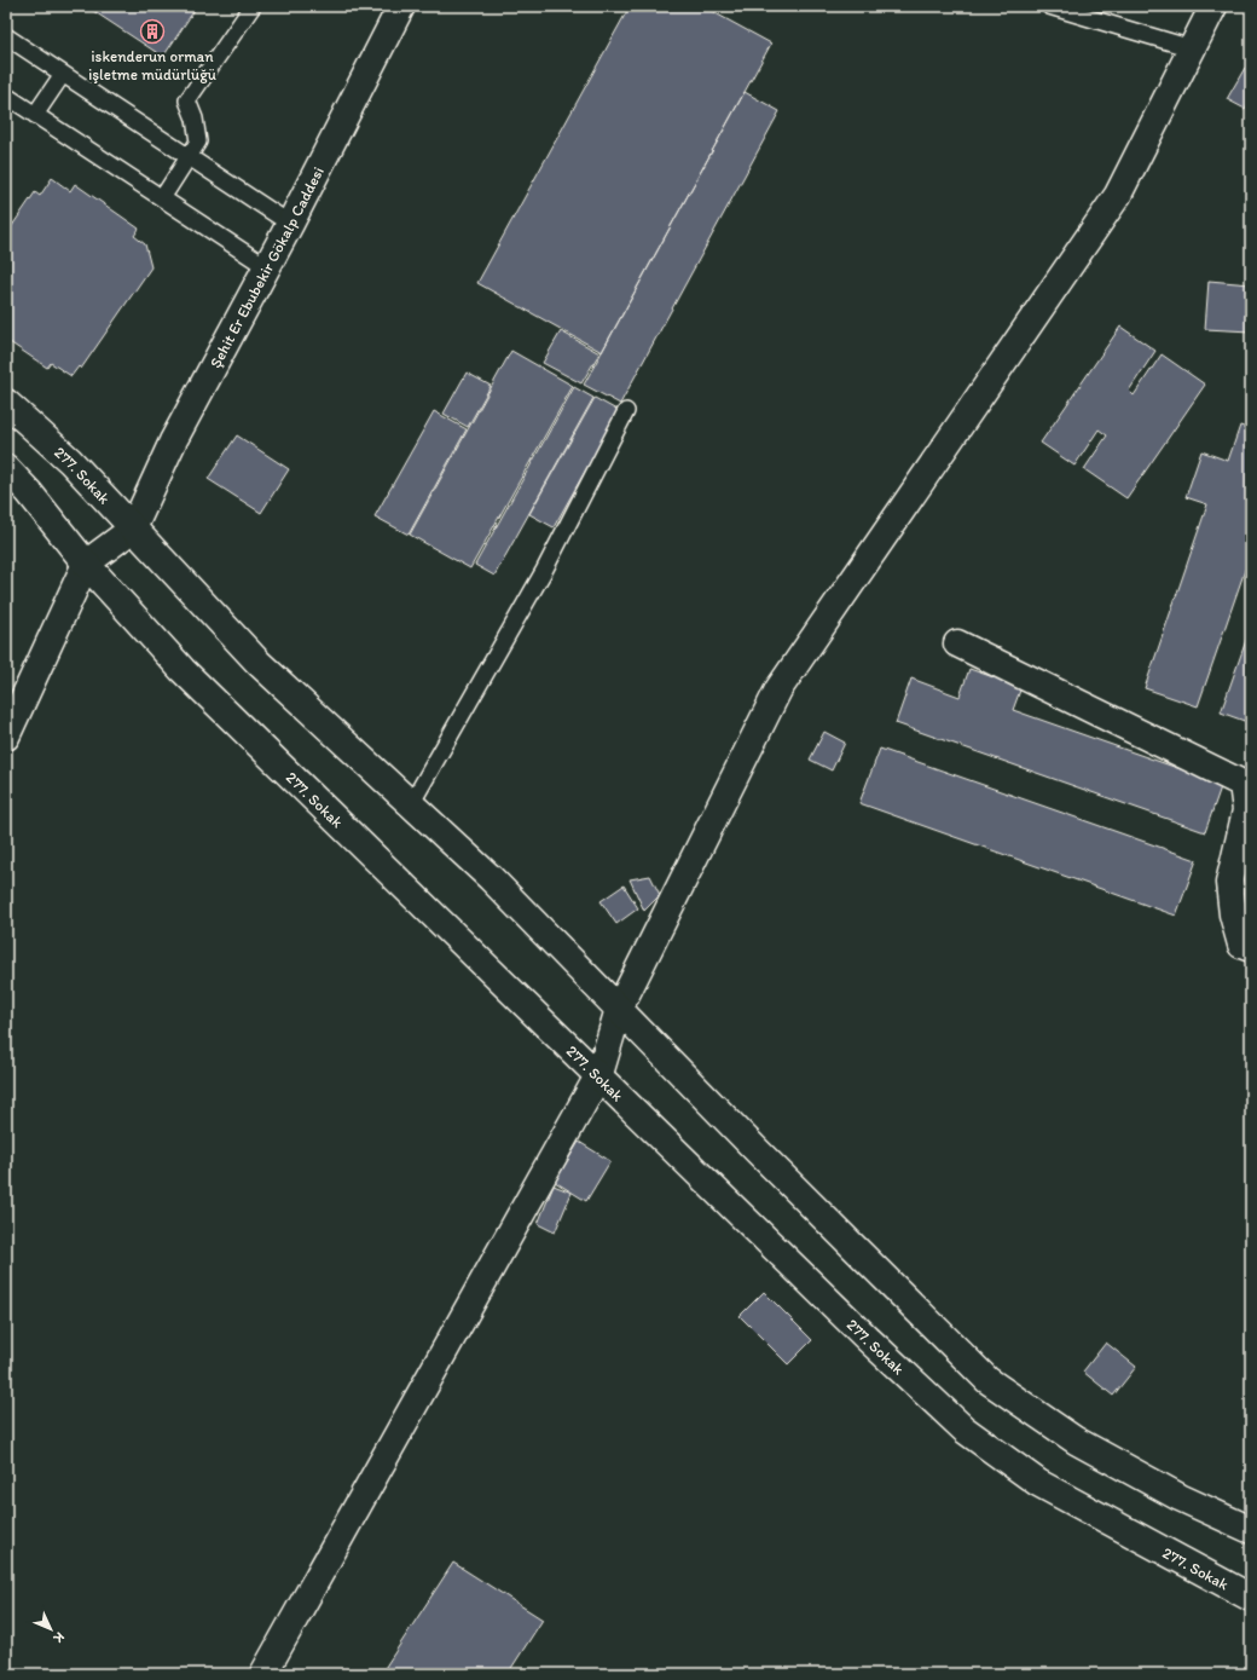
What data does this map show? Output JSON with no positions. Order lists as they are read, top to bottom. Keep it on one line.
{"streets":{"street":["Şehit Er Ebubekir Gökalp Caddesi","277. Sokak"]},"crossings":[["Şehit Er Ebubekir Gökalp Caddesi","277. Sokak"]],"places":{"building":["iskenderun orman işletme müdürlüğü"]},"north":"bottom right"}
